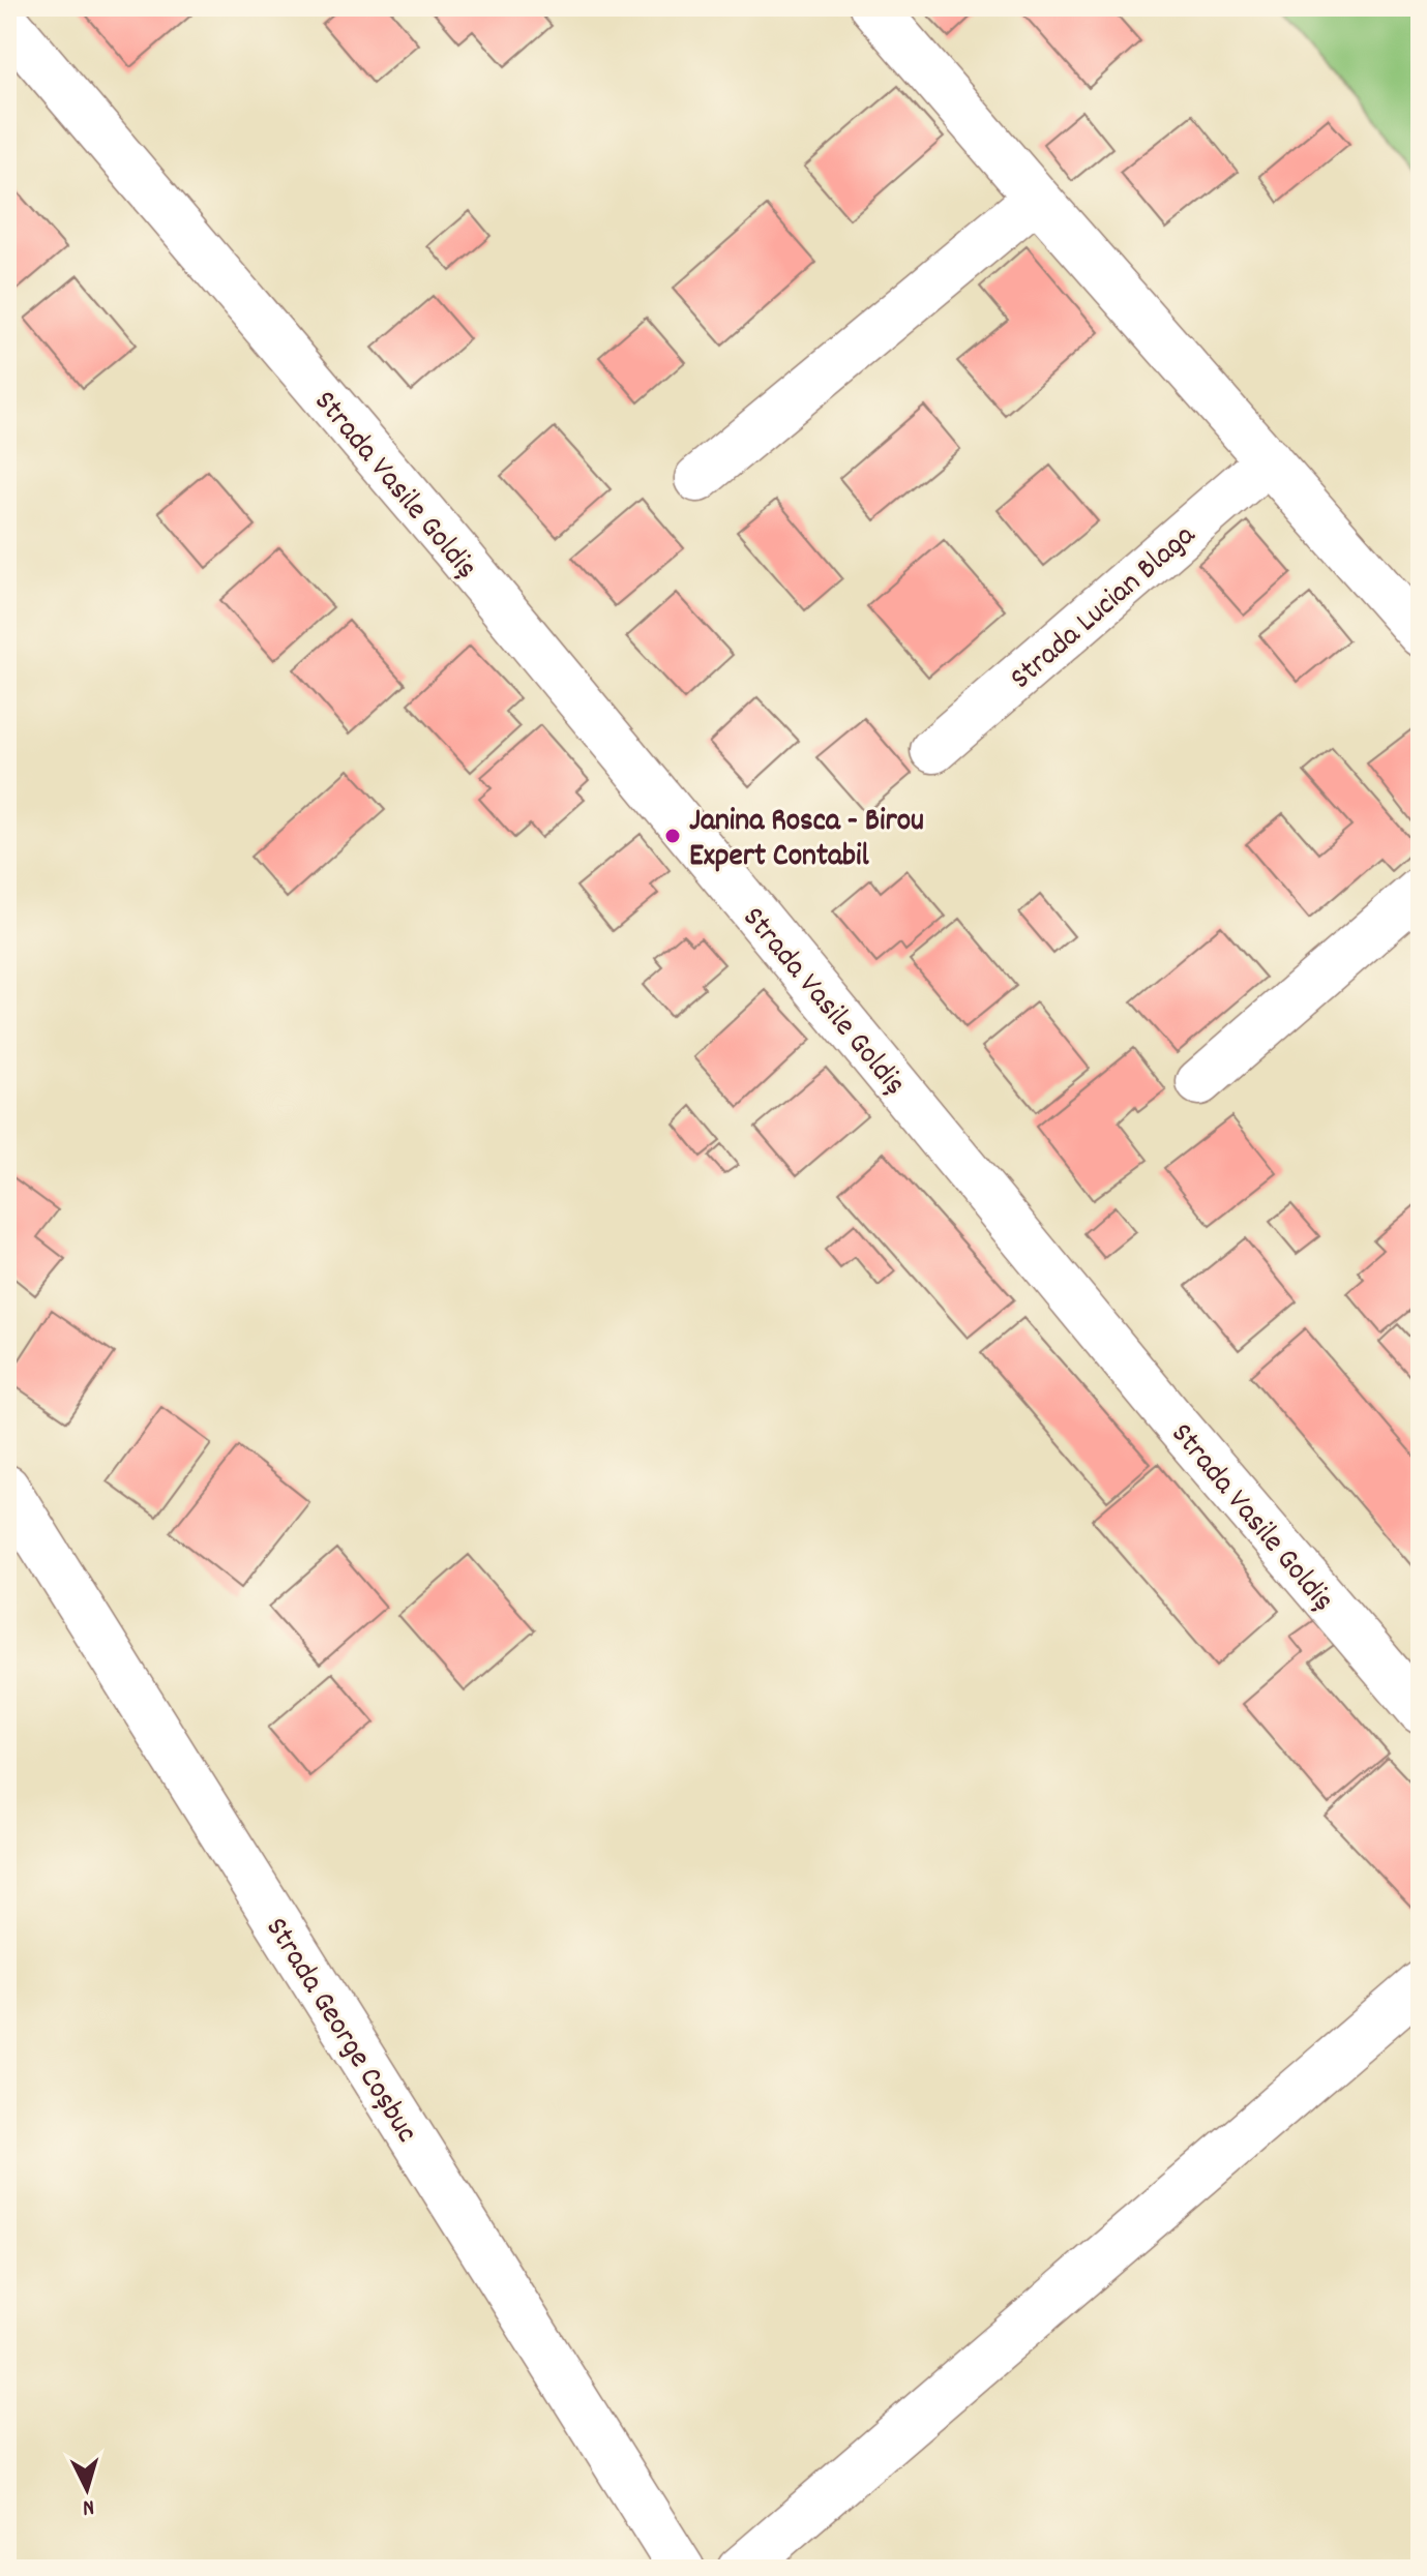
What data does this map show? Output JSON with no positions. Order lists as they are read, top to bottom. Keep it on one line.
{"streets":{"street":["Strada Vasile Goldiș","Strada Lucian Blaga","Strada George Coșbuc"]},"places":["Janina Rosca - Birou Expert Contabil"],"north":"bottom"}
